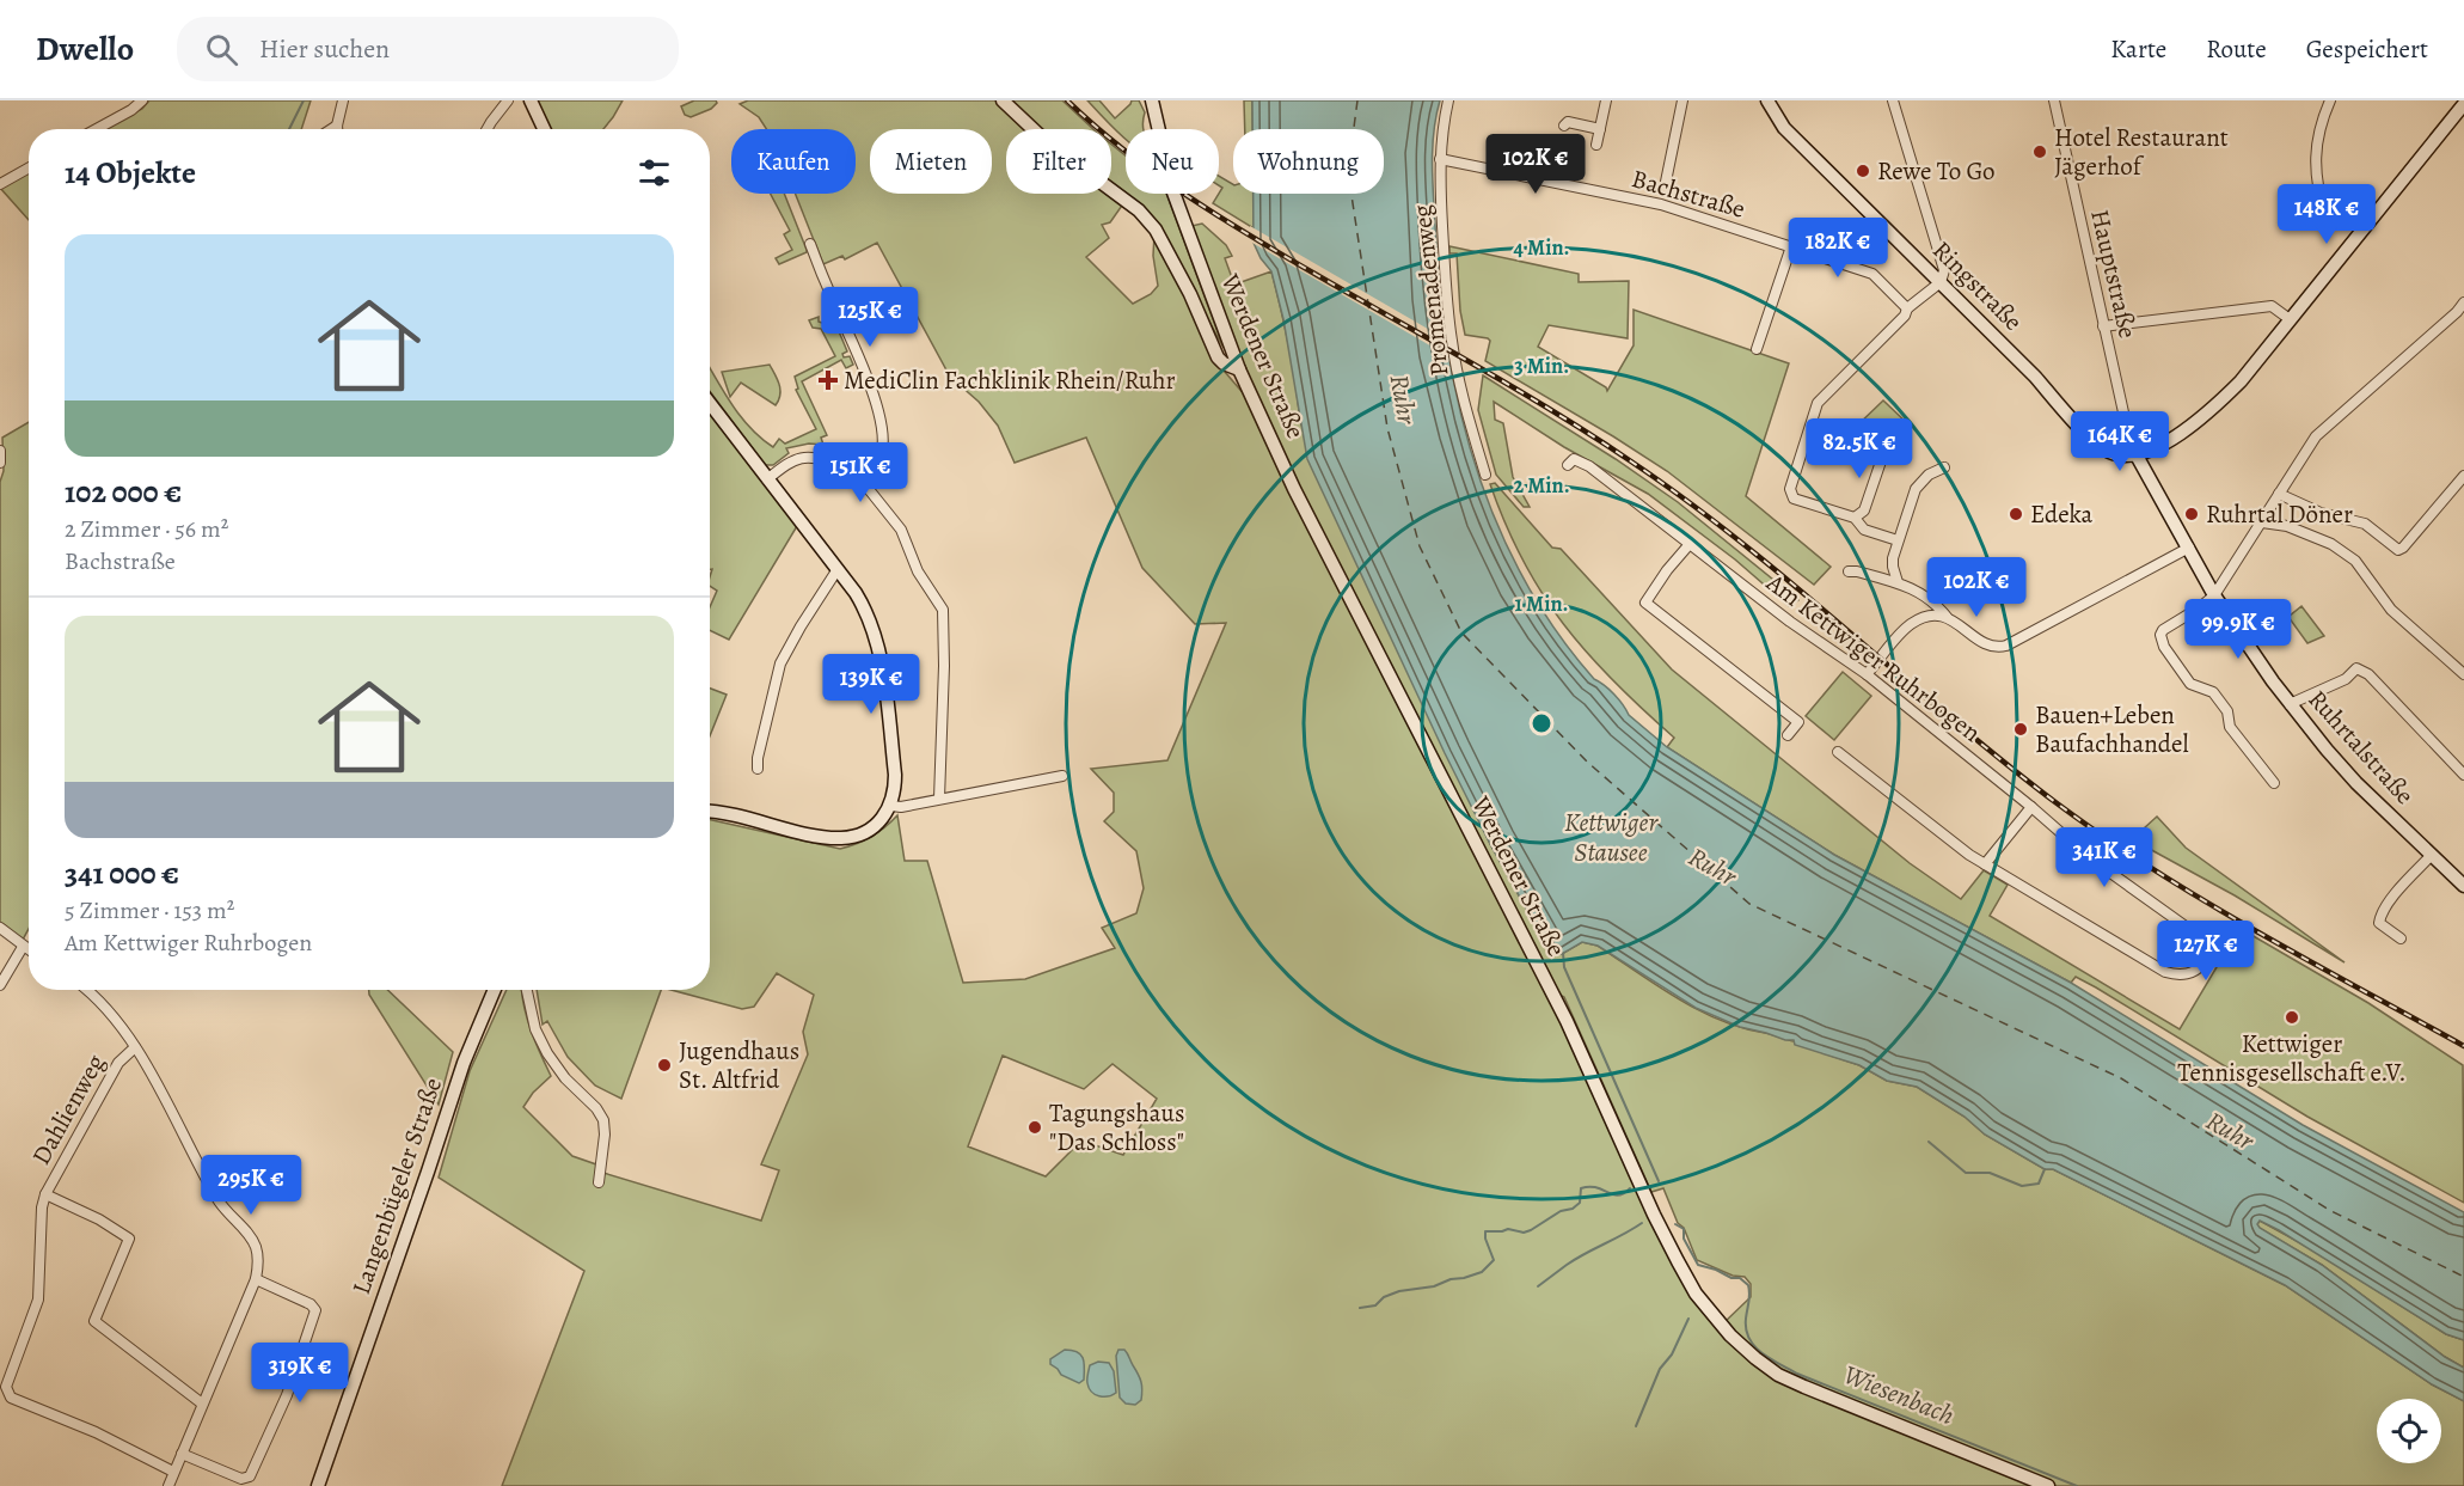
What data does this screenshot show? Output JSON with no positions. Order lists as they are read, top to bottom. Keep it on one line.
{"streets":{"main road":["Ringstraße","Werdener Straße","Ruhrtalstraße","Langenbügeler Straße"],"street":["Bachstraße","Hauptstraße","Promenadenweg","Am Kettwiger Ruhrbogen","Dahlienweg"]},"crossings":[["Bachstraße","Promenadenweg"],["Hauptstraße","Ringstraße"],["Hauptstraße","Ruhrtalstraße"],["Ringstraße","Ruhrtalstraße"]],"water":["Ruhr","Kettwiger Stausee","Wiesenbach"],"places":{"other":["Hotel Restaurant Jägerhof","Rewe To Go","Edeka","Ruhrtal Döner","Bauen+Leben Baufachhandel","Kettwiger Tennisgesellschaft e.V.","Jugendhaus St. Altfrid","Tagungshaus \"Das Schloss\""],"health":["MediClin Fachklinik Rhein/Ruhr"]},"page":{"header":"Dwello","search":"Hier suchen","nav":["Karte","Route","Gespeichert"],"chip":["Kaufen","Mieten","Filter","Neu","Wohnung"],"heading":"14 Objekte","price":["102K €","148K €","182K €","125K €","164K €","82.5K €","151K €","102K €","99.9K €","139K €","341K €","127K €","295K €","319K €"],"list":[{"name":"102 000 €","note":"2 Zimmer · 56 m² · Bachstraße"},{"name":"341 000 €","note":"5 Zimmer · 153 m² · Am Kettwiger Ruhrbogen"}]},"rings":["4 Min.","3 Min.","2 Min.","1 Min."]}
